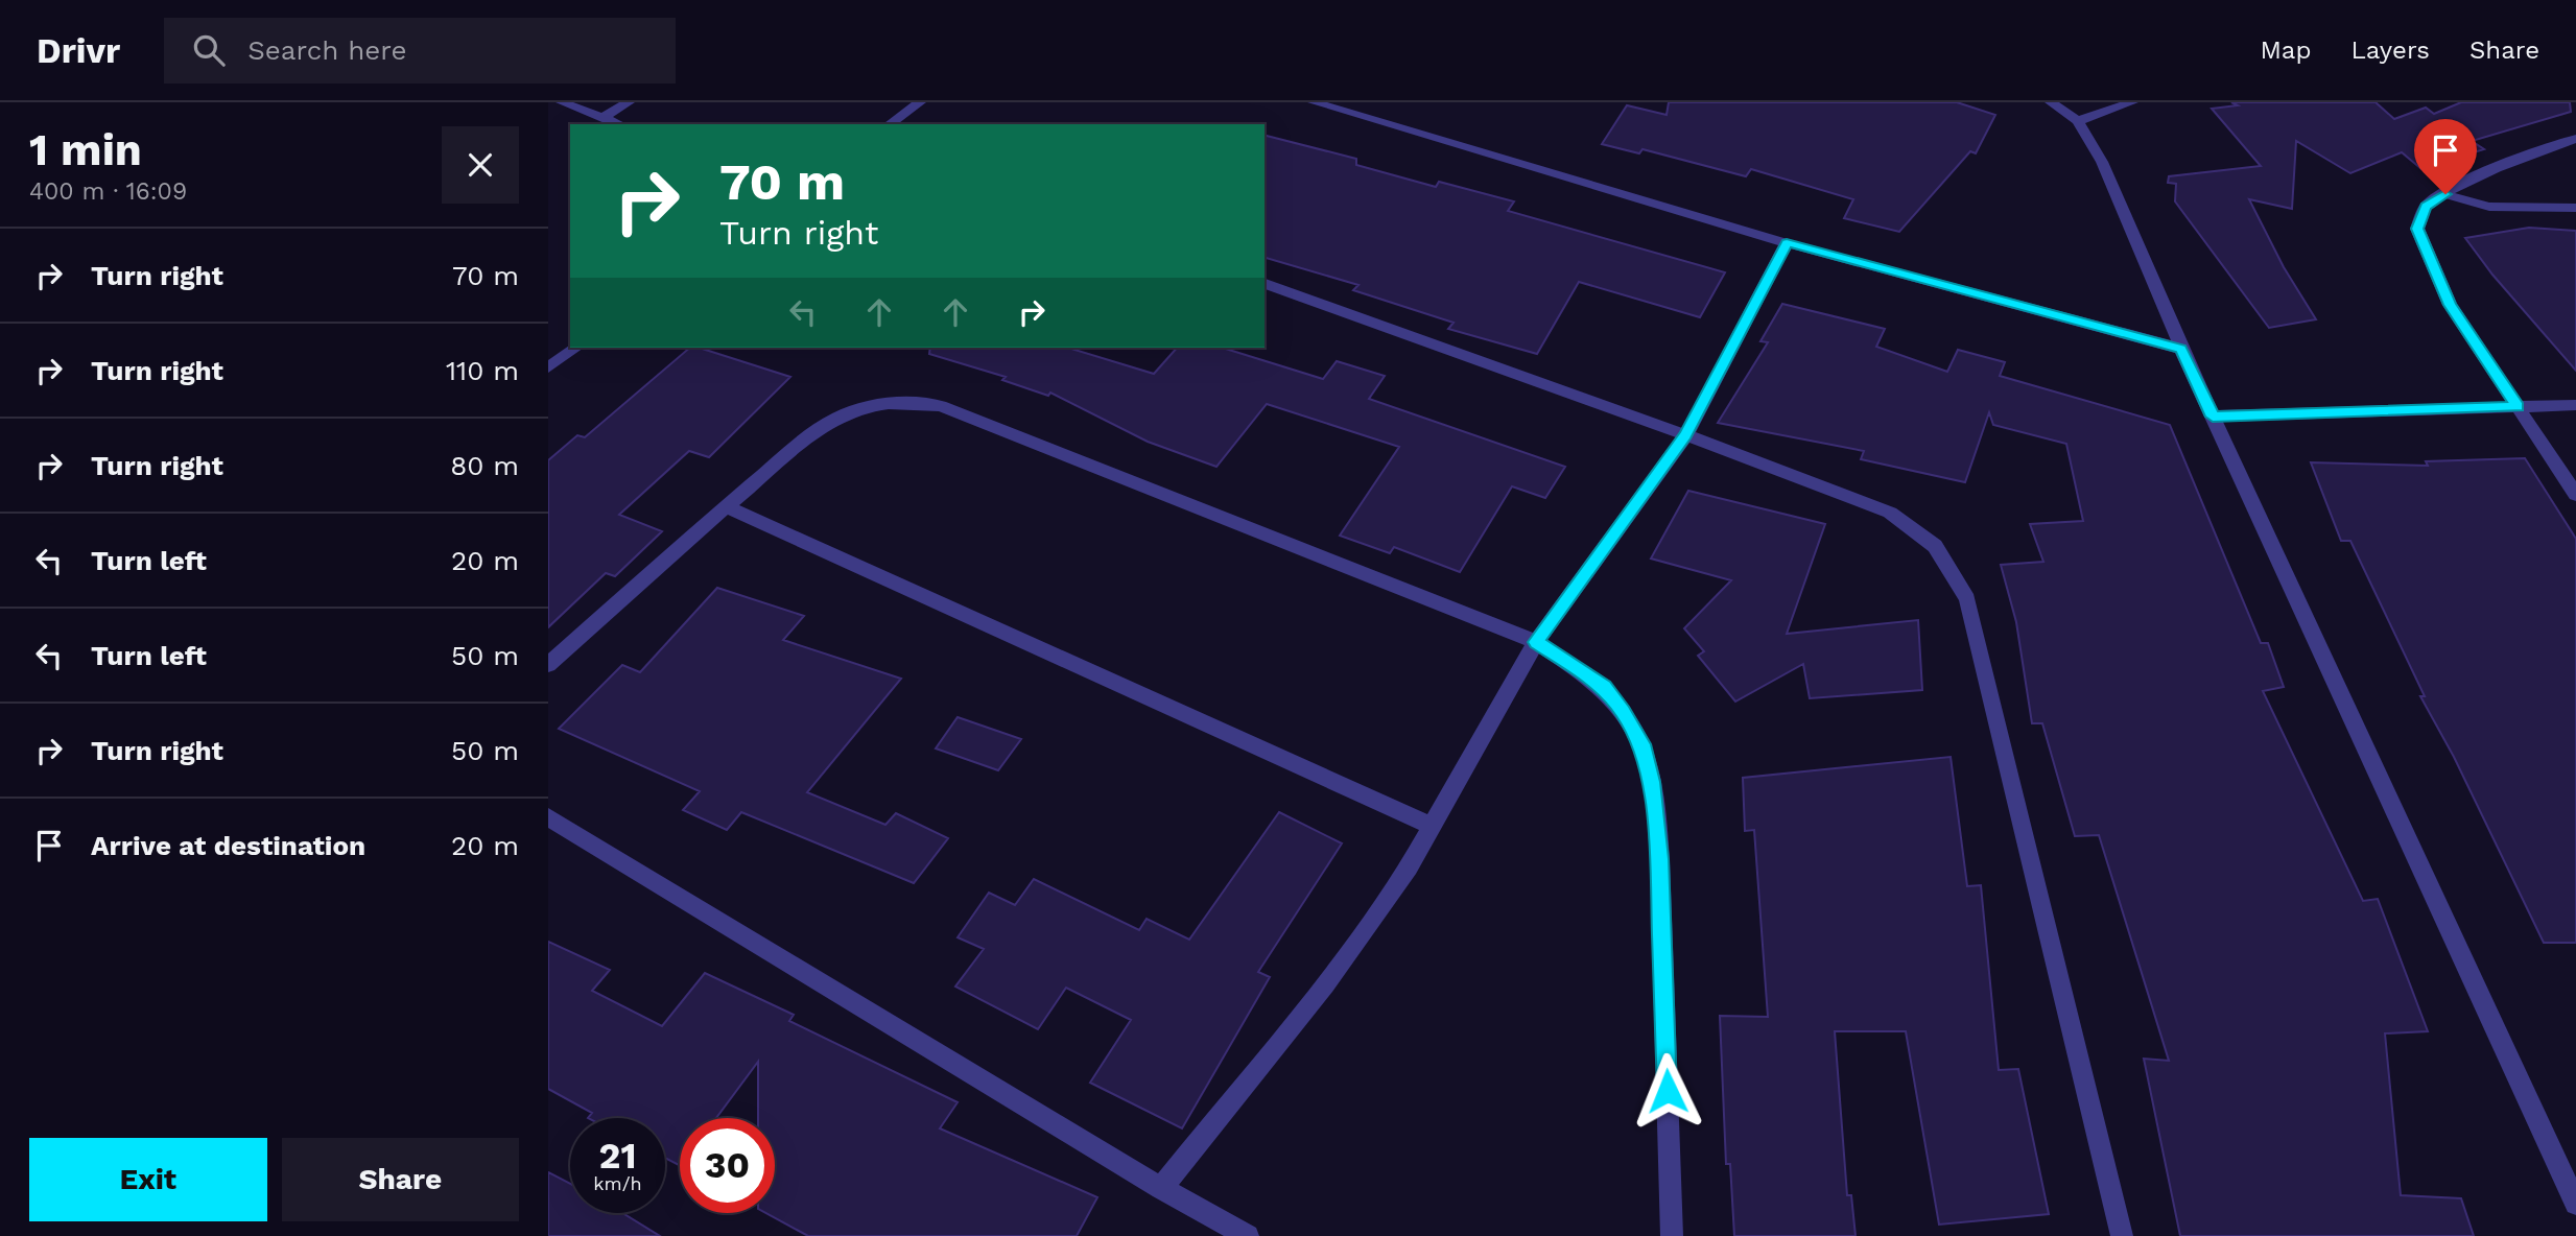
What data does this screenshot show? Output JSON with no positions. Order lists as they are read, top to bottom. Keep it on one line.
{"page":{"header":"Drivr","search":"Search here","nav":["Map","Layers","Share"],"heading":["1 min","400 m · 16:09"],"turn":["70 m","Turn right"],"list":[{"name":"Turn right","value":"70 m"},{"name":"Turn right","value":"110 m"},{"name":"Turn right","value":"80 m"},{"name":"Turn left","value":"20 m"},{"name":"Turn left","value":"50 m"},{"name":"Turn right","value":"50 m"},{"name":"Arrive at destination","value":"20 m"}],"speed":"21 km/h","limit":"30","buttons":["Exit","Share"]}}
